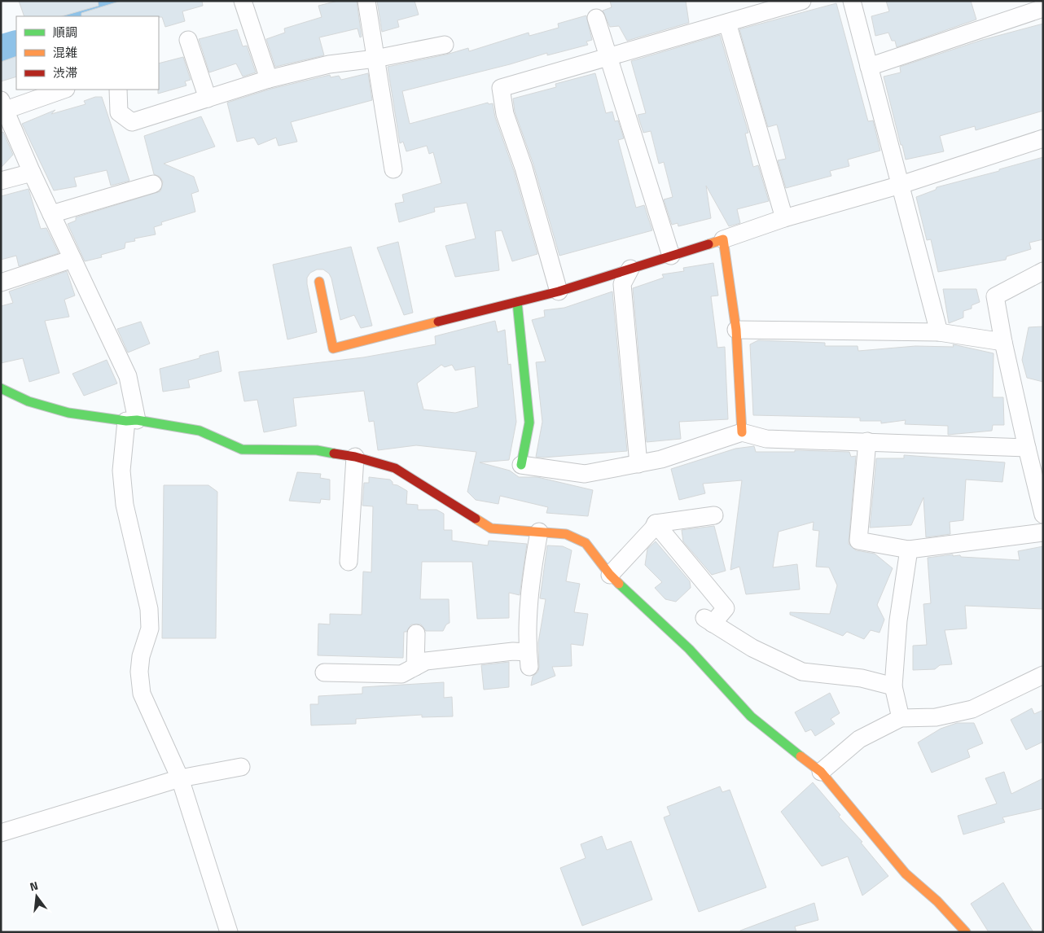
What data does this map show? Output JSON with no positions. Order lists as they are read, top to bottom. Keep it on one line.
{"legend":["順調","混雑","渋滞"],"north":"top"}
